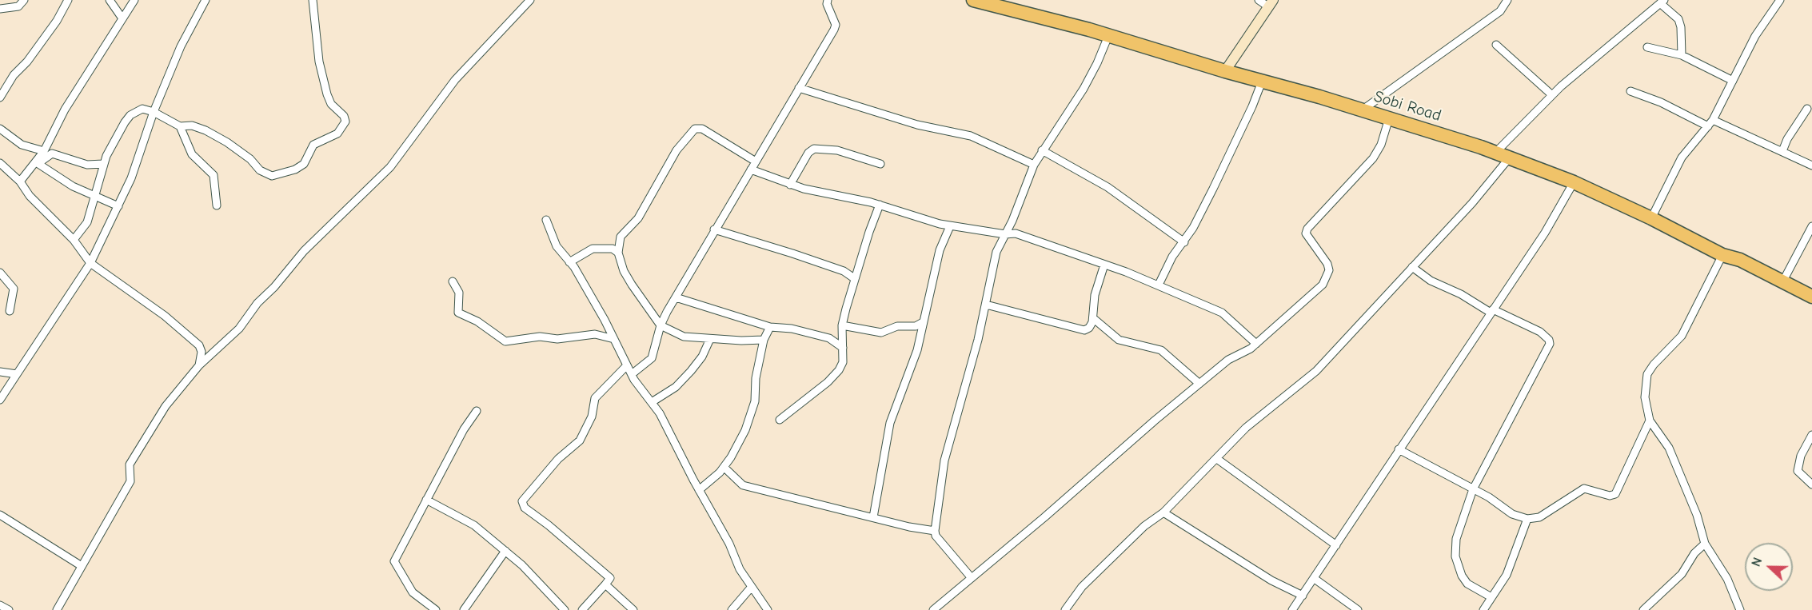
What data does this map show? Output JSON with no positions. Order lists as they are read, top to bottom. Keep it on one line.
{"streets":{"highway":["Sobi Road"]},"north":"left"}
